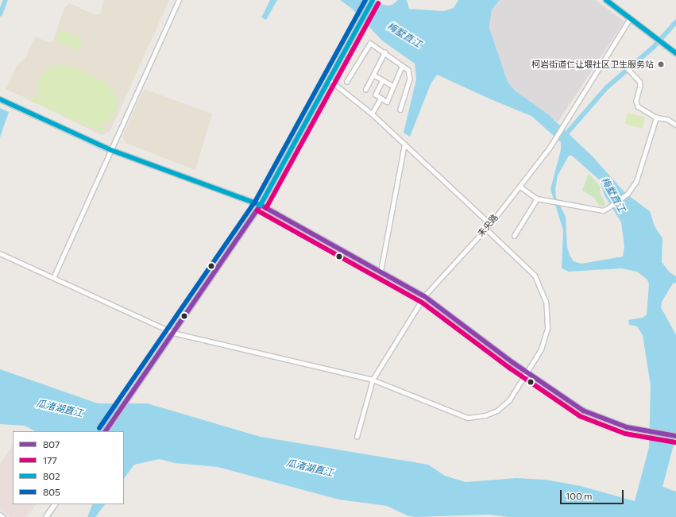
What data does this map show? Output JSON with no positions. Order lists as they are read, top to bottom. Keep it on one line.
{"streets":{"street":["未央路"]},"water":["梅墅直江","瓜渚湖直江"],"places":["柯岩街道仁让堰社区卫生服务站"],"lines":["transit line 802","transit line 805","transit line 177","transit line 807"],"legend":["807","177","802","805"],"scale_bar":"100 m"}
